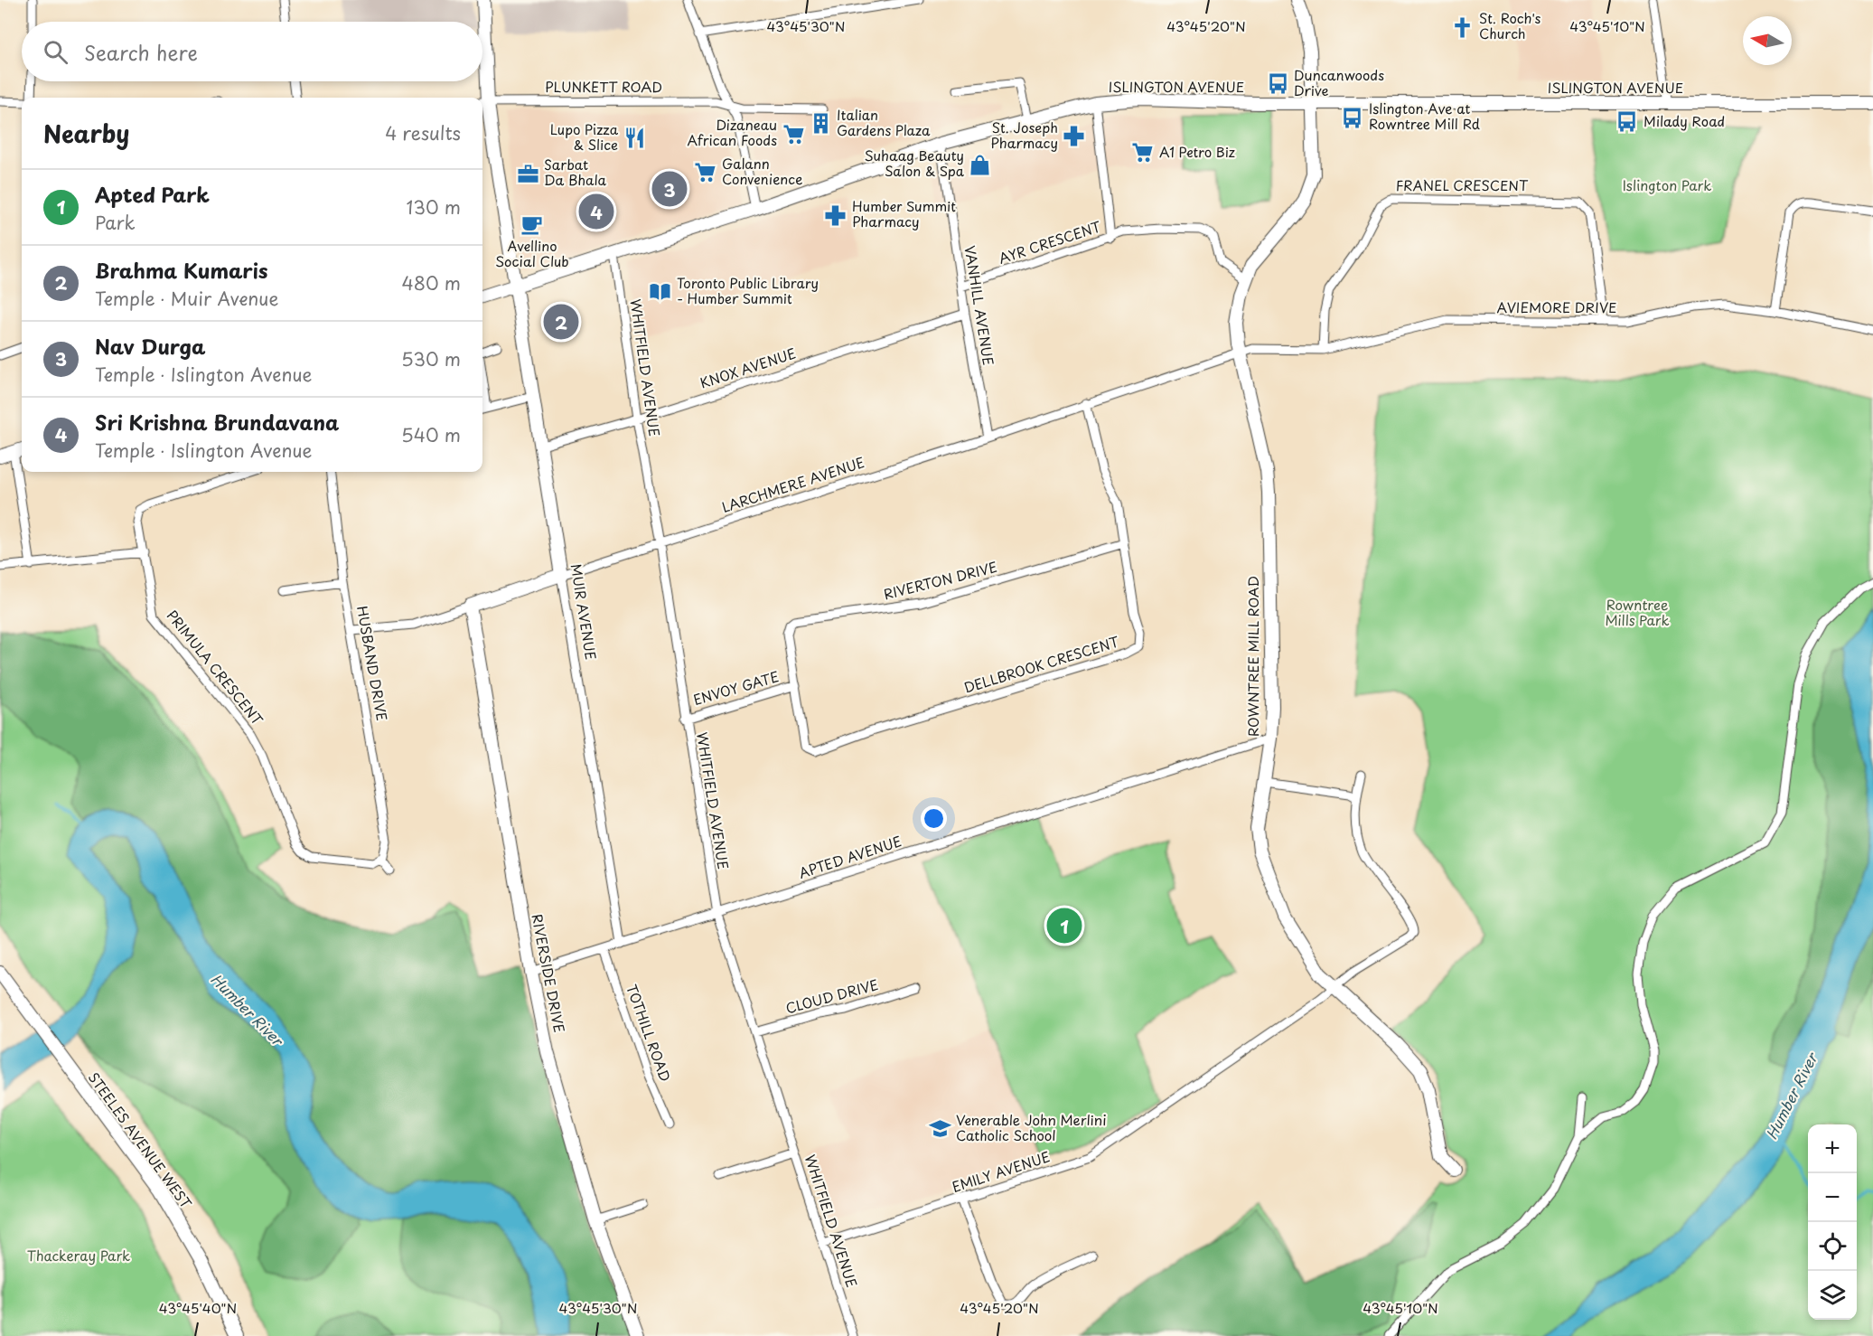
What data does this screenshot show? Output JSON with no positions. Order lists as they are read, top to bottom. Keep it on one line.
{"streets":{"street":["PLUNKETT ROAD","ISLINGTON AVENUE","FRANEL CRESCENT","AYR CRESCENT","VANHILL AVENUE","AVIEMORE DRIVE","WHITFIELD AVENUE","KNOX AVENUE","LARCHMERE AVENUE","RIVERTON DRIVE","MUIR AVENUE","ROWNTREE MILL ROAD","HUSBAND DRIVE","DELLBROOK CRESCENT","PRIMULA CRESCENT","ENVOY GATE","APTED AVENUE","RIVERSIDE DRIVE","CLOUD DRIVE","TOTHILL ROAD","STEELES AVENUE WEST","EMILY AVENUE"]},"crossings":[["PLUNKETT ROAD","MUIR AVENUE"],["ISLINGTON AVENUE","AYR CRESCENT"],["ISLINGTON AVENUE","VANHILL AVENUE"],["ISLINGTON AVENUE","WHITFIELD AVENUE"],["ISLINGTON AVENUE","MUIR AVENUE"],["ISLINGTON AVENUE","ROWNTREE MILL ROAD"],["FRANEL CRESCENT","AVIEMORE DRIVE"],["AYR CRESCENT","VANHILL AVENUE"],["VANHILL AVENUE","KNOX AVENUE"],["VANHILL AVENUE","LARCHMERE AVENUE"],["AVIEMORE DRIVE","LARCHMERE AVENUE"],["AVIEMORE DRIVE","ROWNTREE MILL ROAD"],["WHITFIELD AVENUE","KNOX AVENUE"],["WHITFIELD AVENUE","LARCHMERE AVENUE"],["WHITFIELD AVENUE","ENVOY GATE"],["WHITFIELD AVENUE","APTED AVENUE"],["WHITFIELD AVENUE","CLOUD DRIVE"],["WHITFIELD AVENUE","EMILY AVENUE"],["KNOX AVENUE","MUIR AVENUE"],["LARCHMERE AVENUE","MUIR AVENUE"],["LARCHMERE AVENUE","ROWNTREE MILL ROAD"],["LARCHMERE AVENUE","HUSBAND DRIVE"],["LARCHMERE AVENUE","DELLBROOK CRESCENT"],["LARCHMERE AVENUE","RIVERSIDE DRIVE"],["RIVERTON DRIVE","DELLBROOK CRESCENT"],["RIVERTON DRIVE","ENVOY GATE"],["MUIR AVENUE","APTED AVENUE"],["ROWNTREE MILL ROAD","APTED AVENUE"],["ROWNTREE MILL ROAD","EMILY AVENUE"],["HUSBAND DRIVE","PRIMULA CRESCENT"],["DELLBROOK CRESCENT","ENVOY GATE"],["APTED AVENUE","RIVERSIDE DRIVE"],["APTED AVENUE","TOTHILL ROAD"]],"water":["Humber River"],"parks":["Islington Park","Rowntree Mills Park","Thackeray Park"],"places":{"church":["St. Roch's Church"],"bus stop":["Duncanwoods Drive","Islington Ave at Rowntree Mill Rd","Milady Road"],"building":["Italian Gardens Plaza"],"supermarket":["Dizaneau African Foods","A1 Petro Biz","Galann Convenience"],"pharmacy":["St. Joseph Pharmacy","Humber Summit Pharmacy"],"restaurant":["Lupo Pizza & Slice"],"shop":["Suhaag Beauty Salon & Spa"],"office":["Sarbat Da Bhala"],"cafe":["Avellino Social Club"],"library":["Toronto Public Library - Humber Summit"],"school or university":["Venerable John Merlini Catholic School"]},"north":"left","page":{"search":"Search here","heading":["Nearby","4 results"],"list":[{"mark":"1","name":"Apted Park","note":"Park","value":"130 m"},{"mark":"2","name":"Brahma Kumaris","note":"Temple · Muir Avenue","value":"480 m"},{"mark":"3","name":"Nav Durga","note":"Temple · Islington Avenue","value":"530 m"},{"mark":"4","name":"Sri Krishna Brundavana","note":"Temple · Islington Avenue","value":"540 m"}],"pins":["3","4","2","1"],"map_buttons":["+","−"]},"coordinates":["43°45'30\"N","43°45'20\"N","43°45'10\"N","43°45'40\"N"]}
